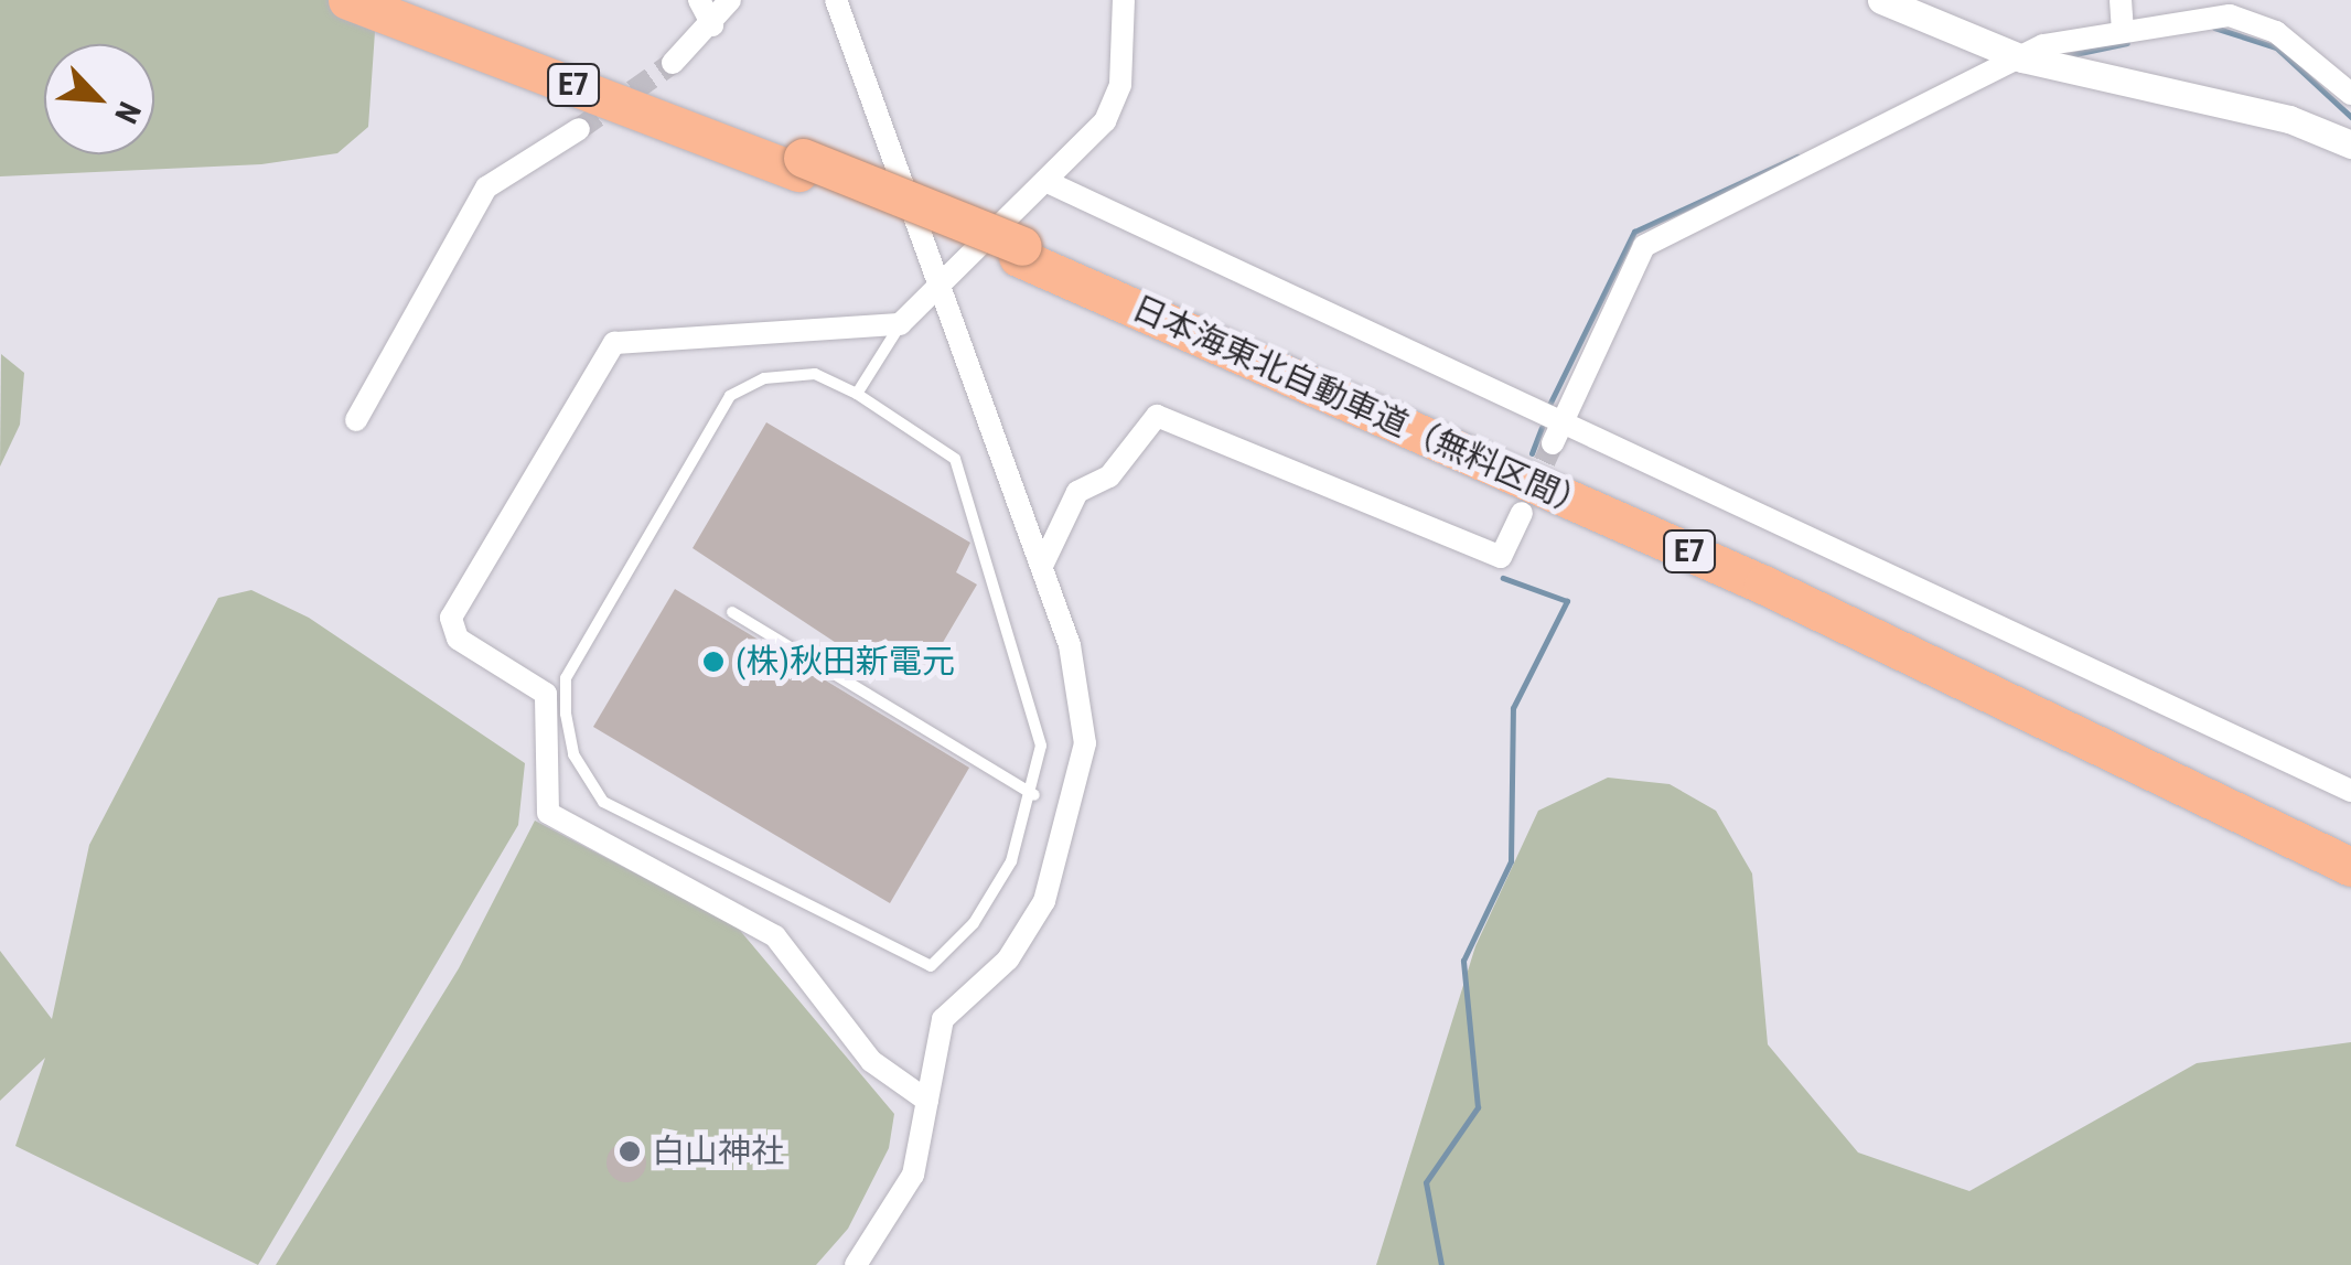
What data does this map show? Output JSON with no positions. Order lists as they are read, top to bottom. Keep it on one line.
{"streets":{"highway":["E7","日本海東北自動車道（無料区間）"]},"places":["(株)秋田新電元","白山神社"],"north":"bottom right"}
